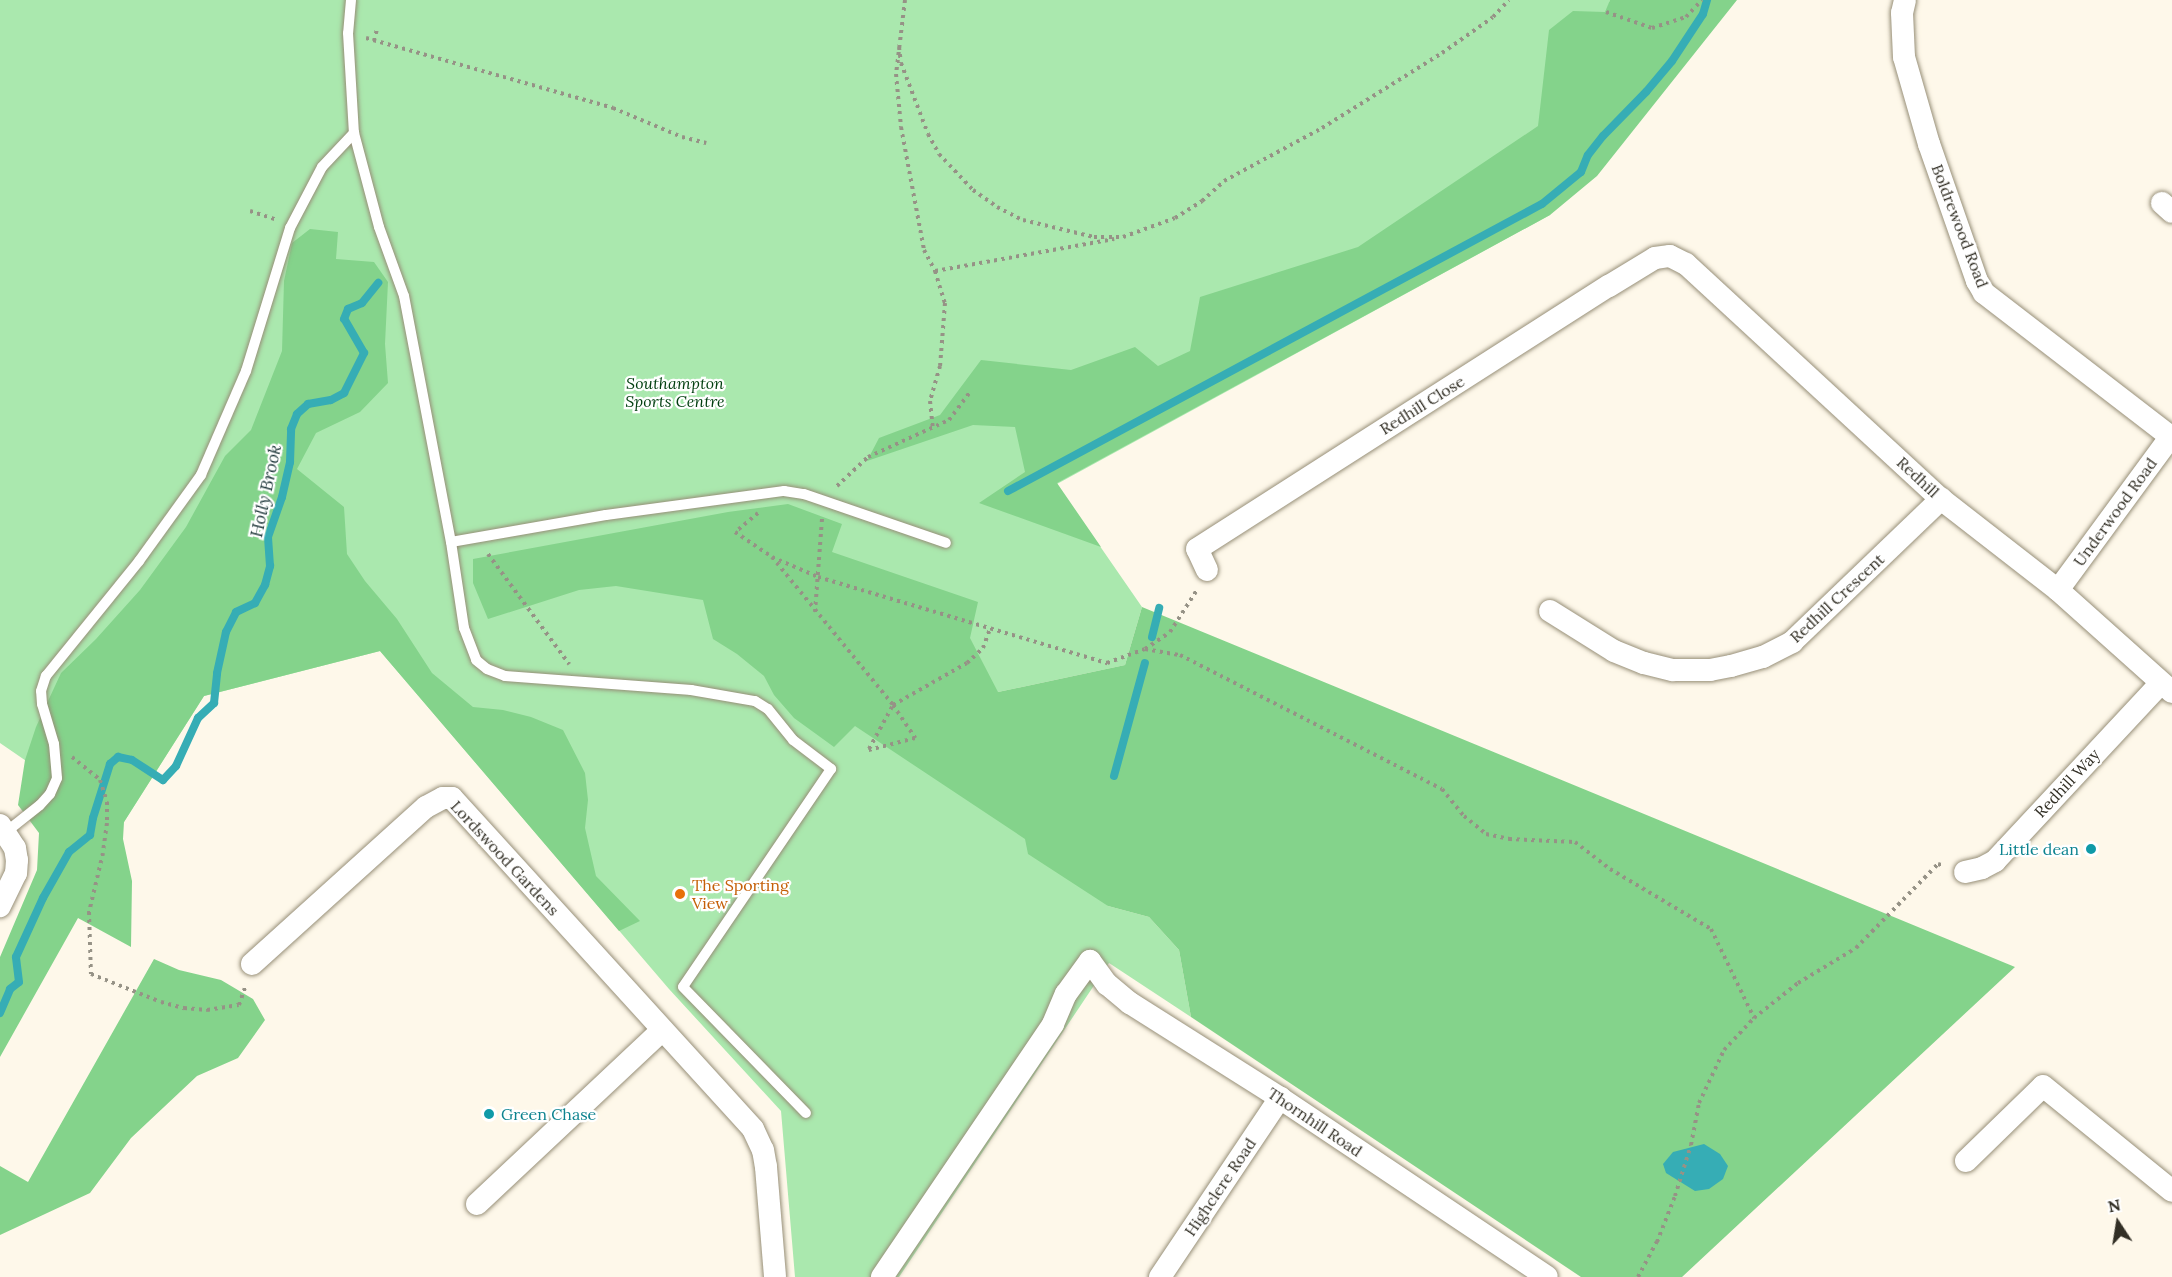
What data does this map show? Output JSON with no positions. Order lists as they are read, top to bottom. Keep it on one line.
{"streets":{"street":["Boldrewood Road","Redhill Close","Redhill","Underwood Road","Redhill Crescent","Redhill Way","Lordswood Gardens","Thornhill Road","Highclere Road"]},"crossings":[["Boldrewood Road","Underwood Road"],["Redhill Close","Redhill"],["Redhill","Underwood Road"],["Redhill","Redhill Crescent"],["Redhill","Redhill Way"],["Thornhill Road","Highclere Road"]],"water":["Holly Brook"],"parks":["Southampton Sports Centre"],"places":["Little dean","The Sporting View","Green Chase"],"north":"top"}
